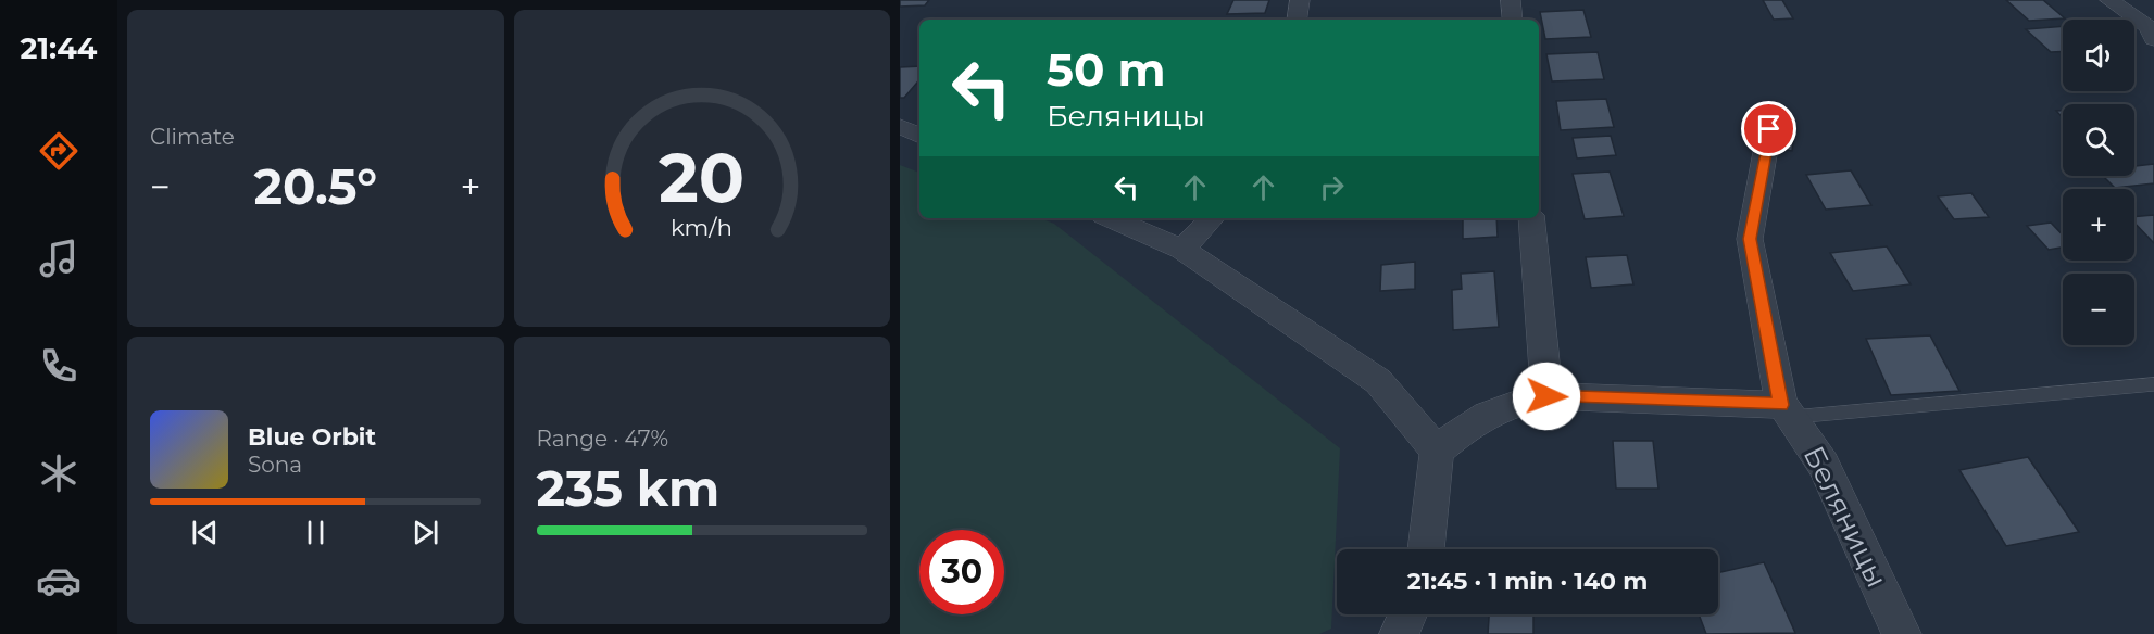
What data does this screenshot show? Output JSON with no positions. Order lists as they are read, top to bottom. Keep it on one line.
{"streets":{"street":["Беляницы"]},"page":{"tabs":"21:44","tile":["Climate",["Range · 47%","235 km"]],"map_buttons":["+","−"],"turn":["50 m","Беляницы"],"heat":["−","20.5°","+"],"song":["Blue Orbit","Sona"],"limit":"30","trip":"21:45 · 1 min · 140 m","gauge":["20","km/h"]}}
